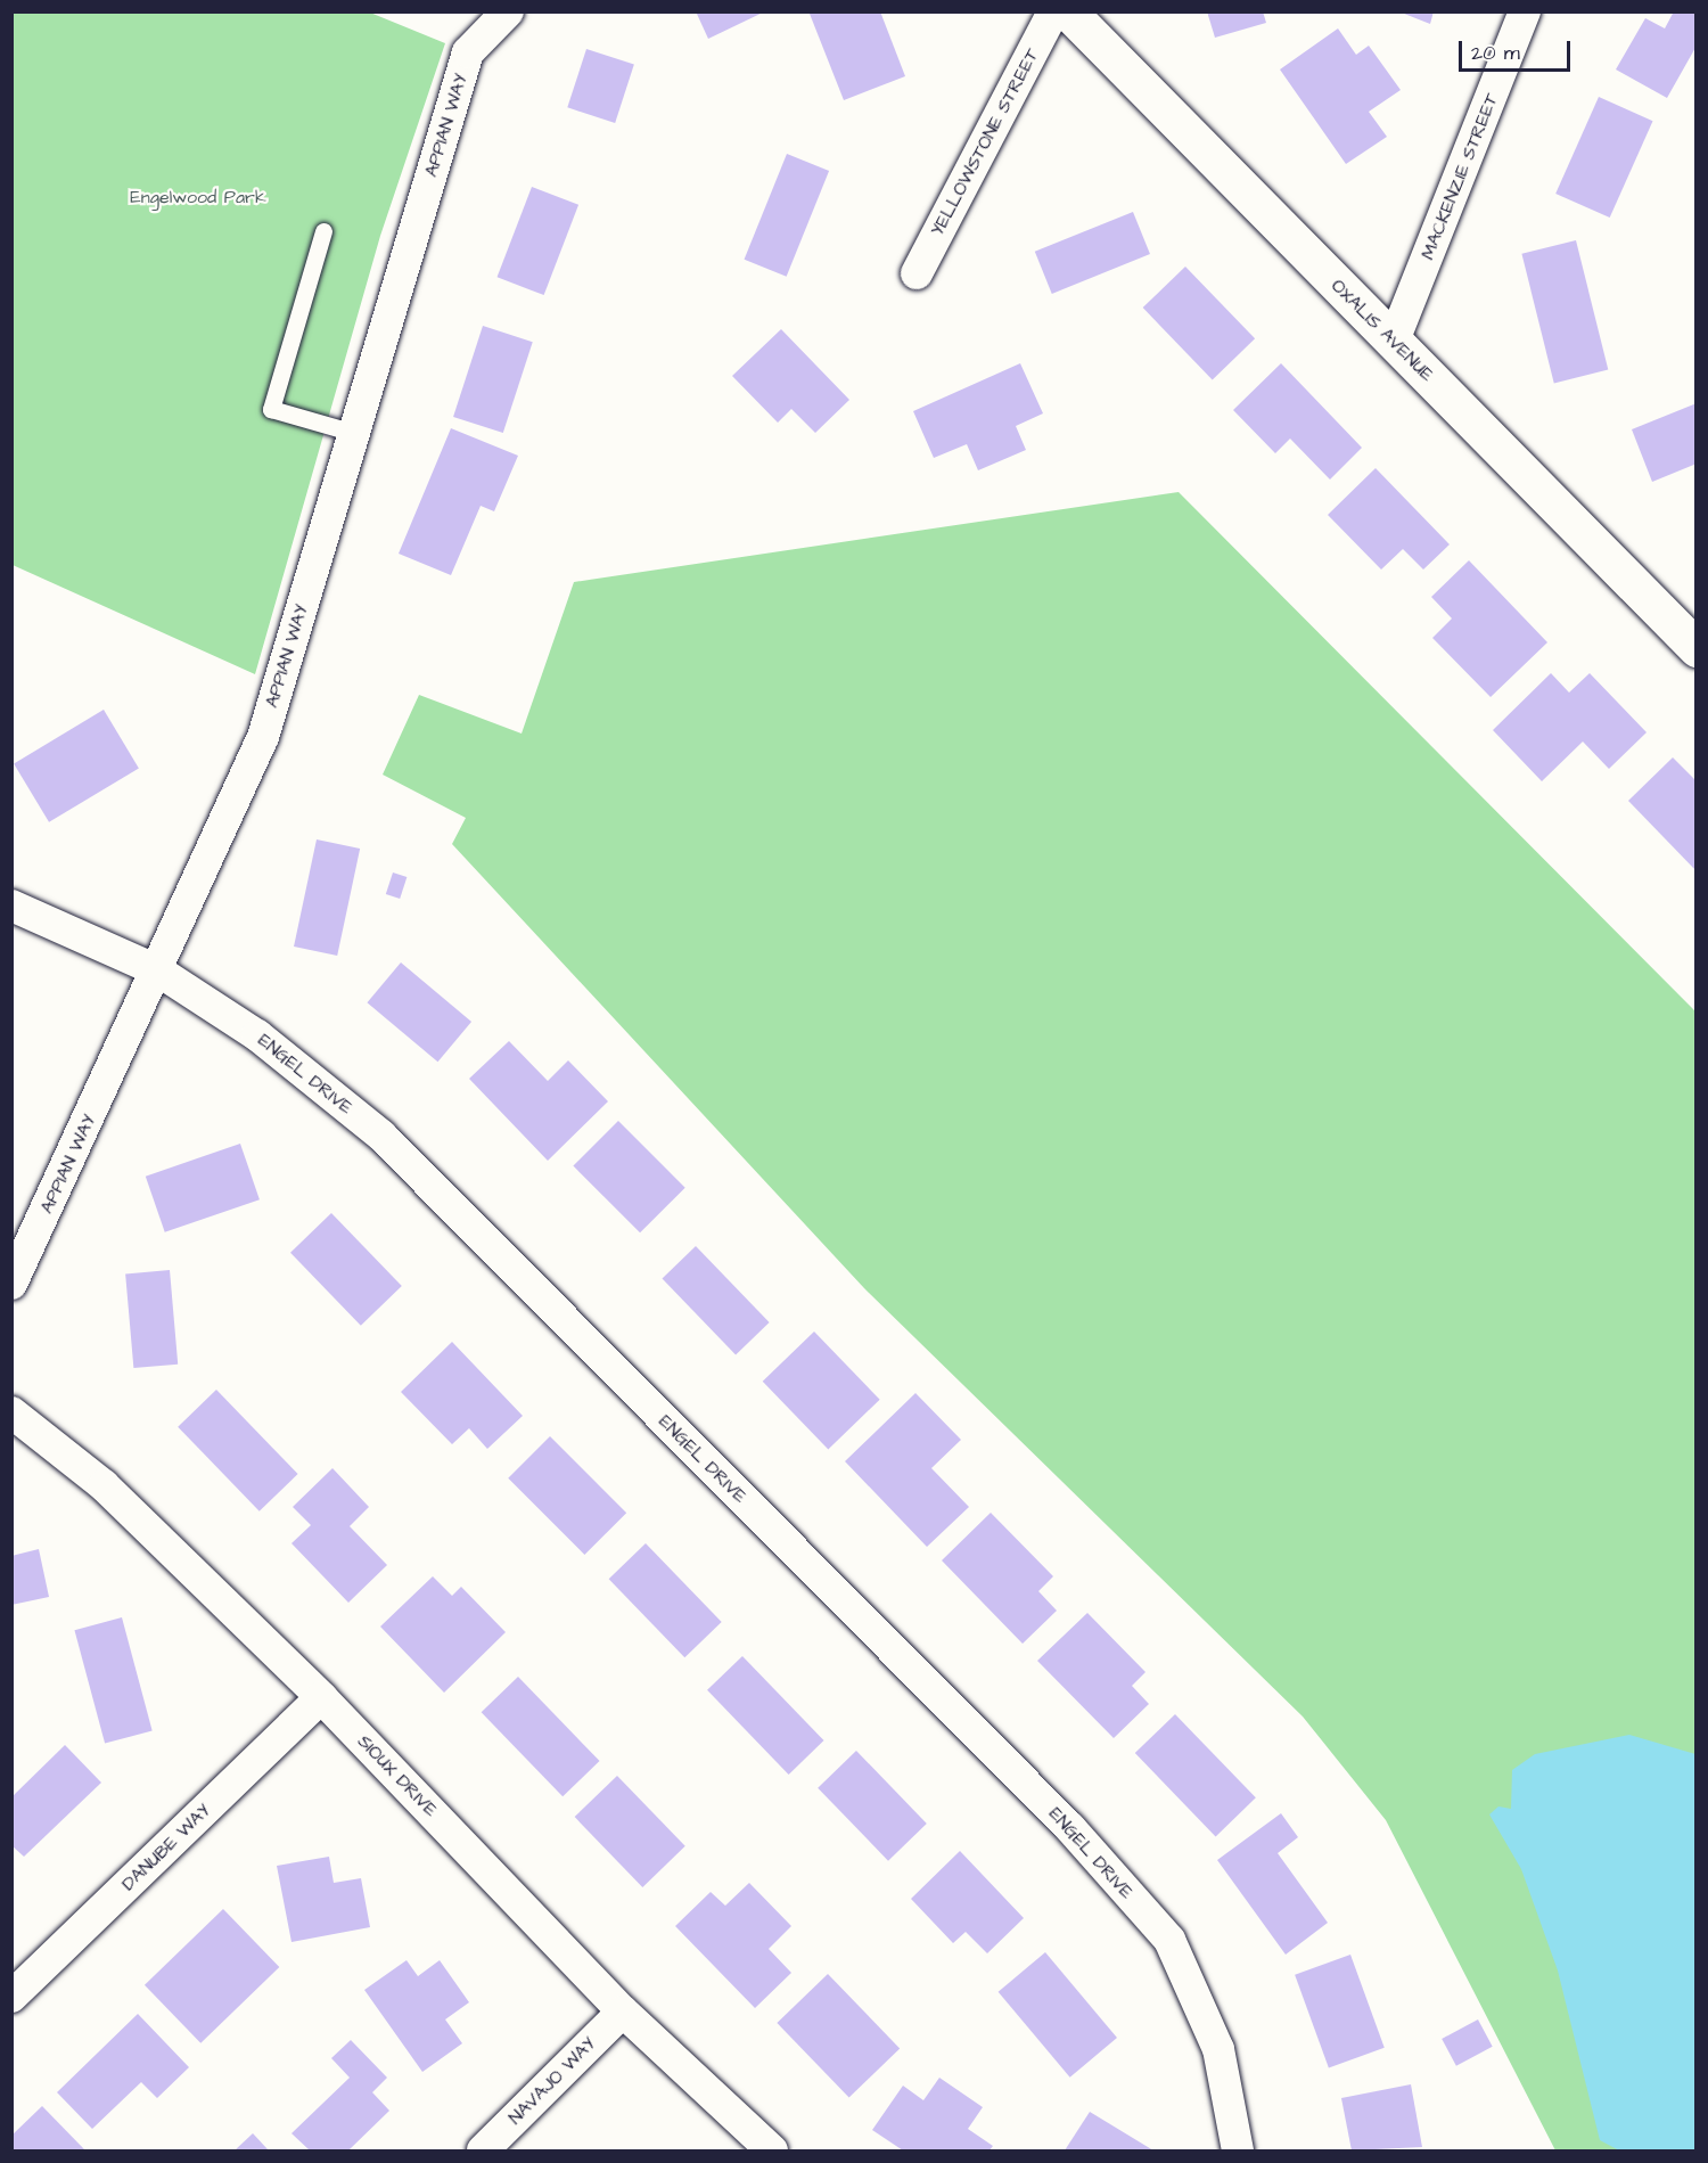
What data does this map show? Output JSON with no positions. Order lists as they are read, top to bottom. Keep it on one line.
{"streets":{"street":["APPIAN WAY","YELLOWSTONE STREET","MACKENZIE STREET","OXALIS AVENUE","ENGEL DRIVE","SIOUX DRIVE","DANUBE WAY","NAVAJO WAY"]},"crossings":[["APPIAN WAY","ENGEL DRIVE"],["MACKENZIE STREET","OXALIS AVENUE"],["SIOUX DRIVE","DANUBE WAY"],["SIOUX DRIVE","NAVAJO WAY"]],"parks":["Engelwood Park"],"scale_bar":"20 m"}
